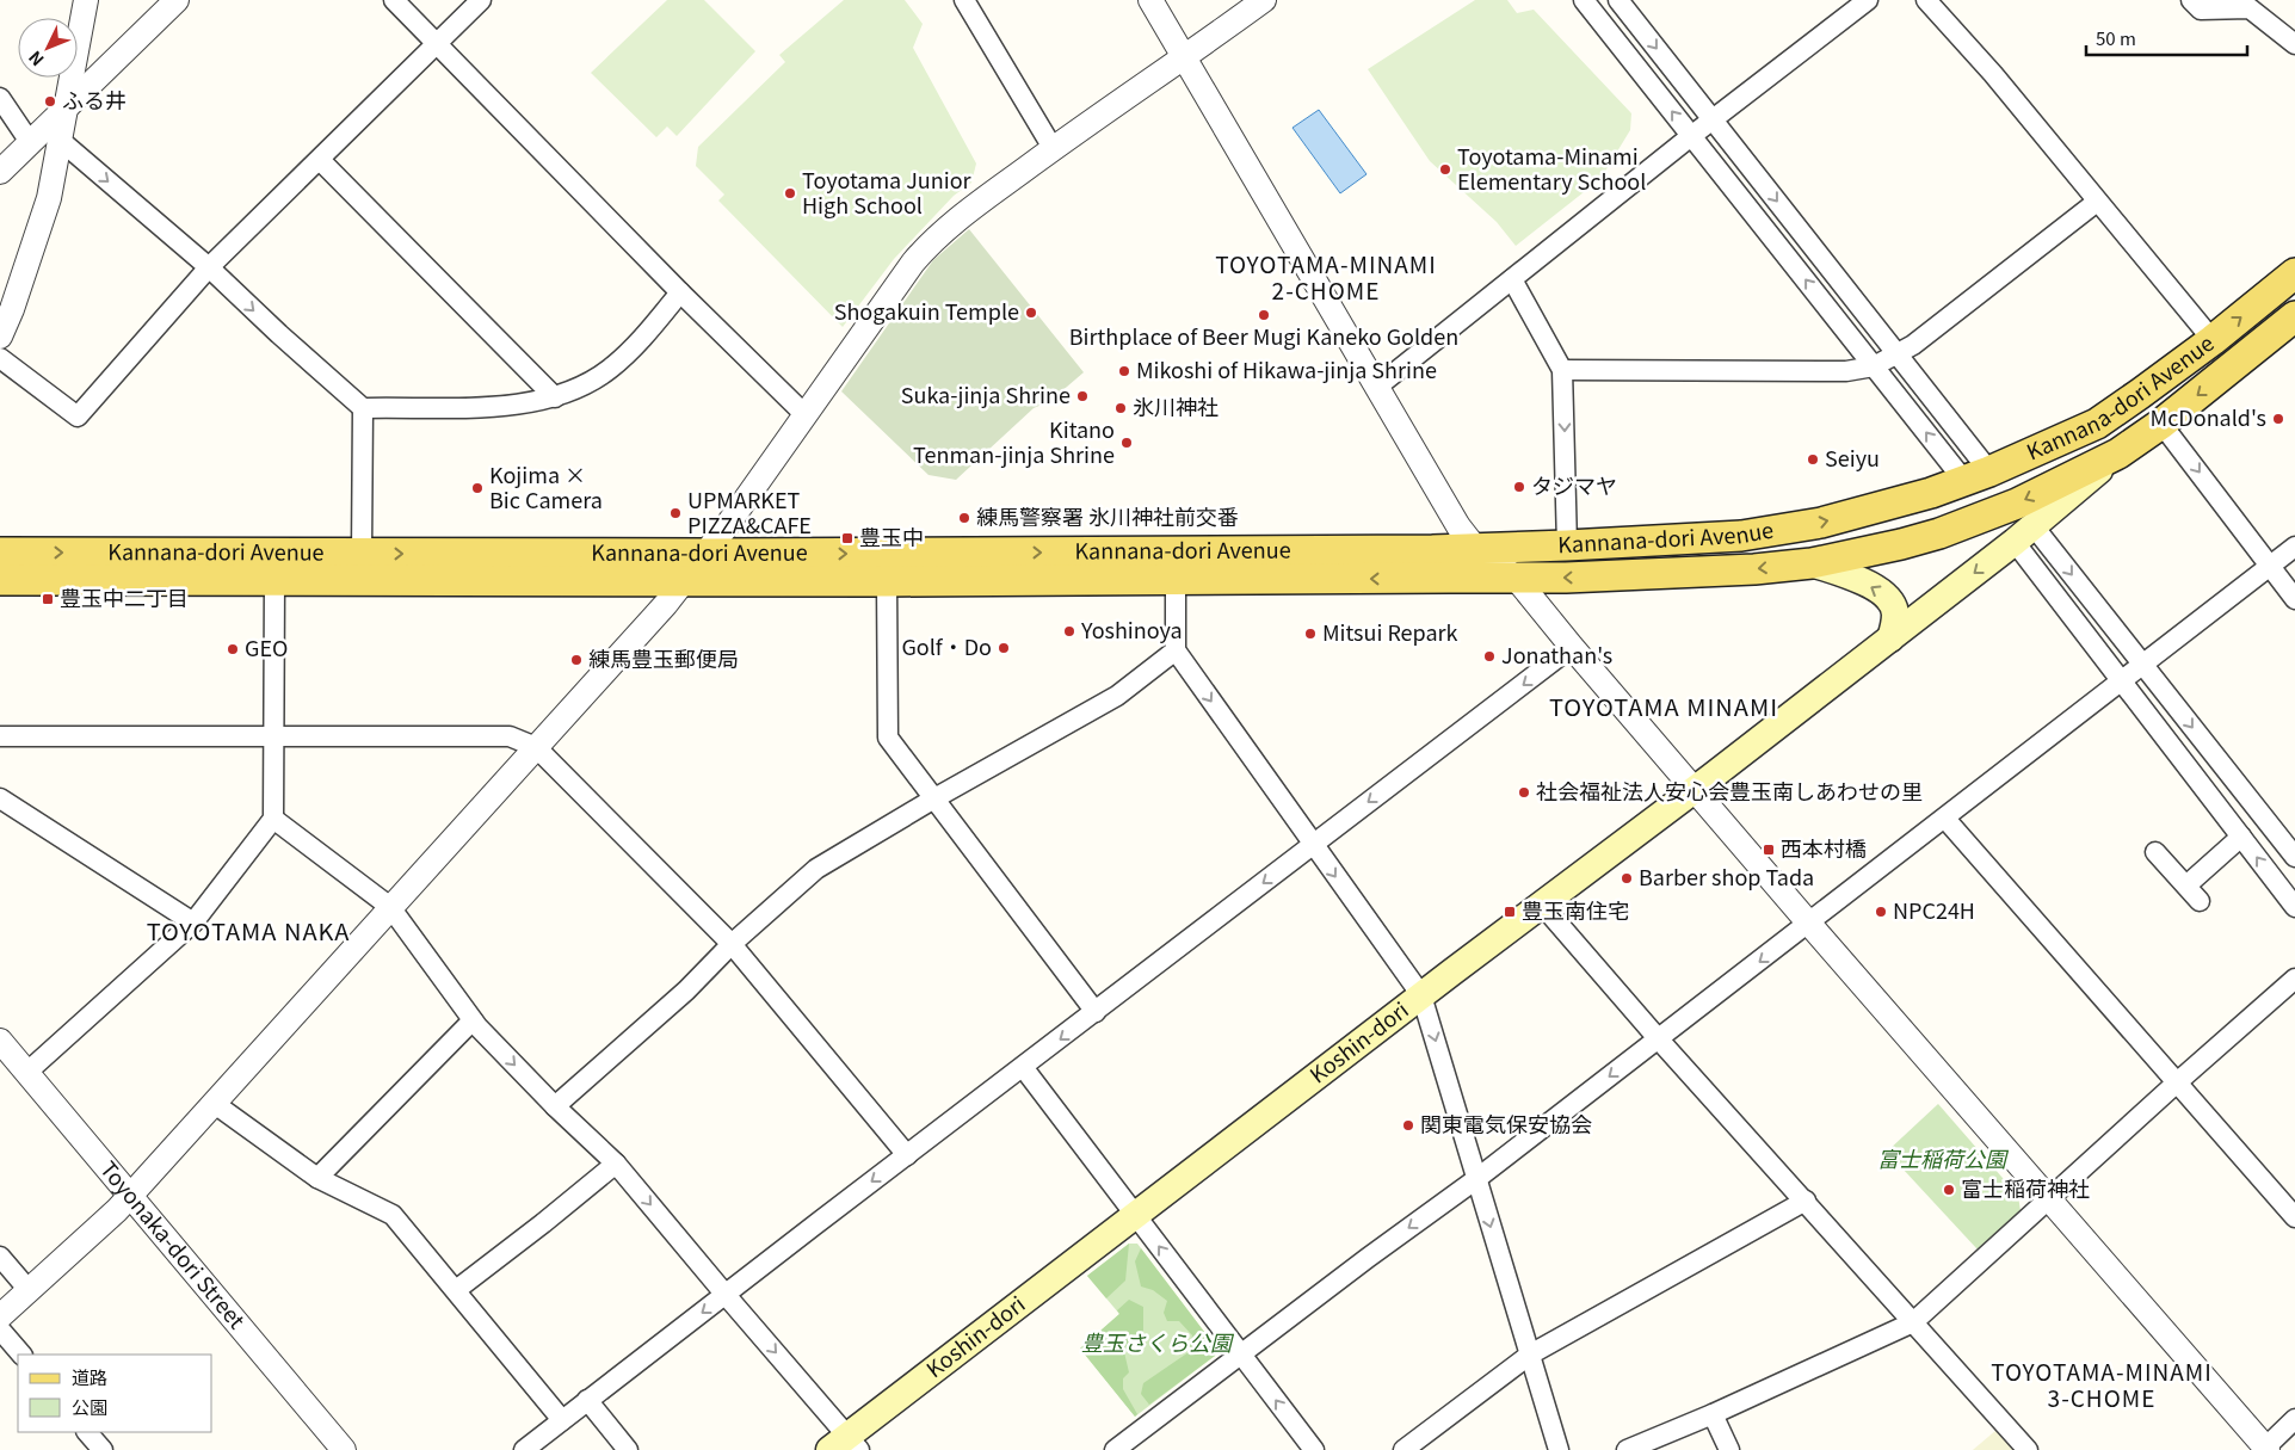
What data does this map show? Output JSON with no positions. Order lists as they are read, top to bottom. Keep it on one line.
{"streets":{"main road":["Kannana-dori Avenue","Koshin-dori"],"street":["Toyonaka-dori Street"]},"crossings":[["Kannana-dori Avenue","Koshin-dori"]],"districts":["TOYOTAMA-MINAMI 2-CHOME","TOYOTAMA MINAMI","TOYOTAMA NAKA","TOYOTAMA-MINAMI 3-CHOME"],"parks":["富士稲荷公園","豊玉さくら公園"],"places":{"other":["ふる井","Toyotama-Minami Elementary School","Toyotama Junior High School","Shogakuin Temple","Birthplace of Beer Mugi Kaneko Golden","Mikoshi of Hikawa-jinja Shrine","Suka-jinja Shrine","氷川神社","McDonald's","Kitano Tenman-jinja Shrine","Seiyu","タジマヤ","Kojima × Bic Camera","UPMARKET PIZZA&CAFE","練馬警察署 氷川神社前交番","Yoshinoya","Mitsui Repark","Golf・Do","GEO","Jonathan's","練馬豊玉郵便局","社会福祉法人安心会豊玉南しあわせの里","Barber shop Tada","NPC24H","関東電気保安協会","富士稲荷神社"],"transit":["豊玉中","豊玉中二丁目","西本村橋","豊玉南住宅"]},"legend":["道路","公園"],"scale_bar":"50 m","north":"bottom left"}
